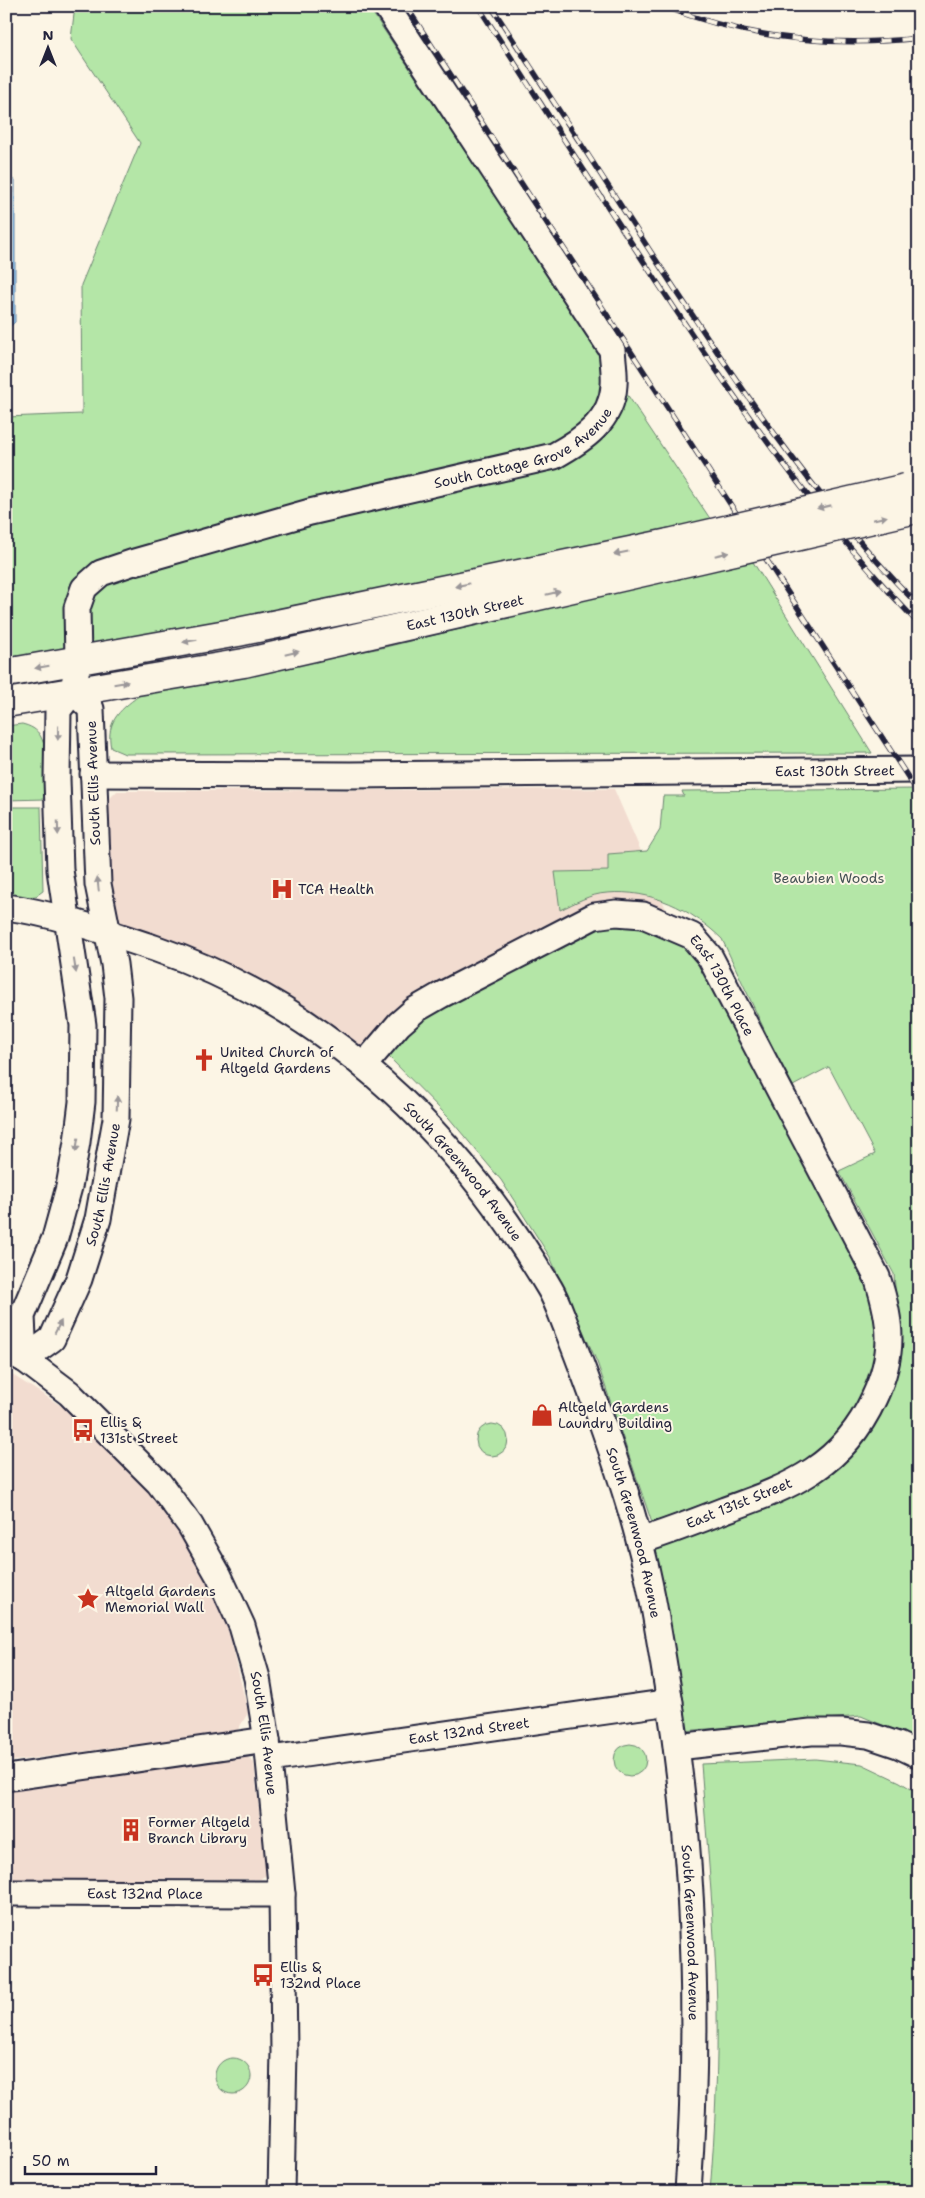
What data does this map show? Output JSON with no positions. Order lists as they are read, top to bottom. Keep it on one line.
{"streets":{"main road":["East 130th Street"],"street":["South Cottage Grove Avenue","South Ellis Avenue","East 130th Place","South Greenwood Avenue","East 131st Street","East 132nd Street","East 132nd Place"]},"crossings":[["South Cottage Grove Avenue","East 130th Street"],["South Cottage Grove Avenue","South Ellis Avenue"],["East 130th Street","South Ellis Avenue"],["South Ellis Avenue","South Greenwood Avenue"],["South Ellis Avenue","East 132nd Street"],["South Ellis Avenue","East 132nd Place"],["East 130th Place","South Greenwood Avenue"],["East 130th Place","East 131st Street"],["South Greenwood Avenue","East 131st Street"],["South Greenwood Avenue","East 132nd Street"]],"parks":["Beaubien Woods"],"places":{"hospital":["TCA Health"],"church":["United Church of Altgeld Gardens"],"shop":["Altgeld Gardens Laundry Building"],"bus stop":["Ellis & 131st Street","Ellis & 132nd Place"],"place":["Altgeld Gardens Memorial Wall"],"building":["Former Altgeld Branch Library"]},"scale_bar":"50 m","north":"top"}
